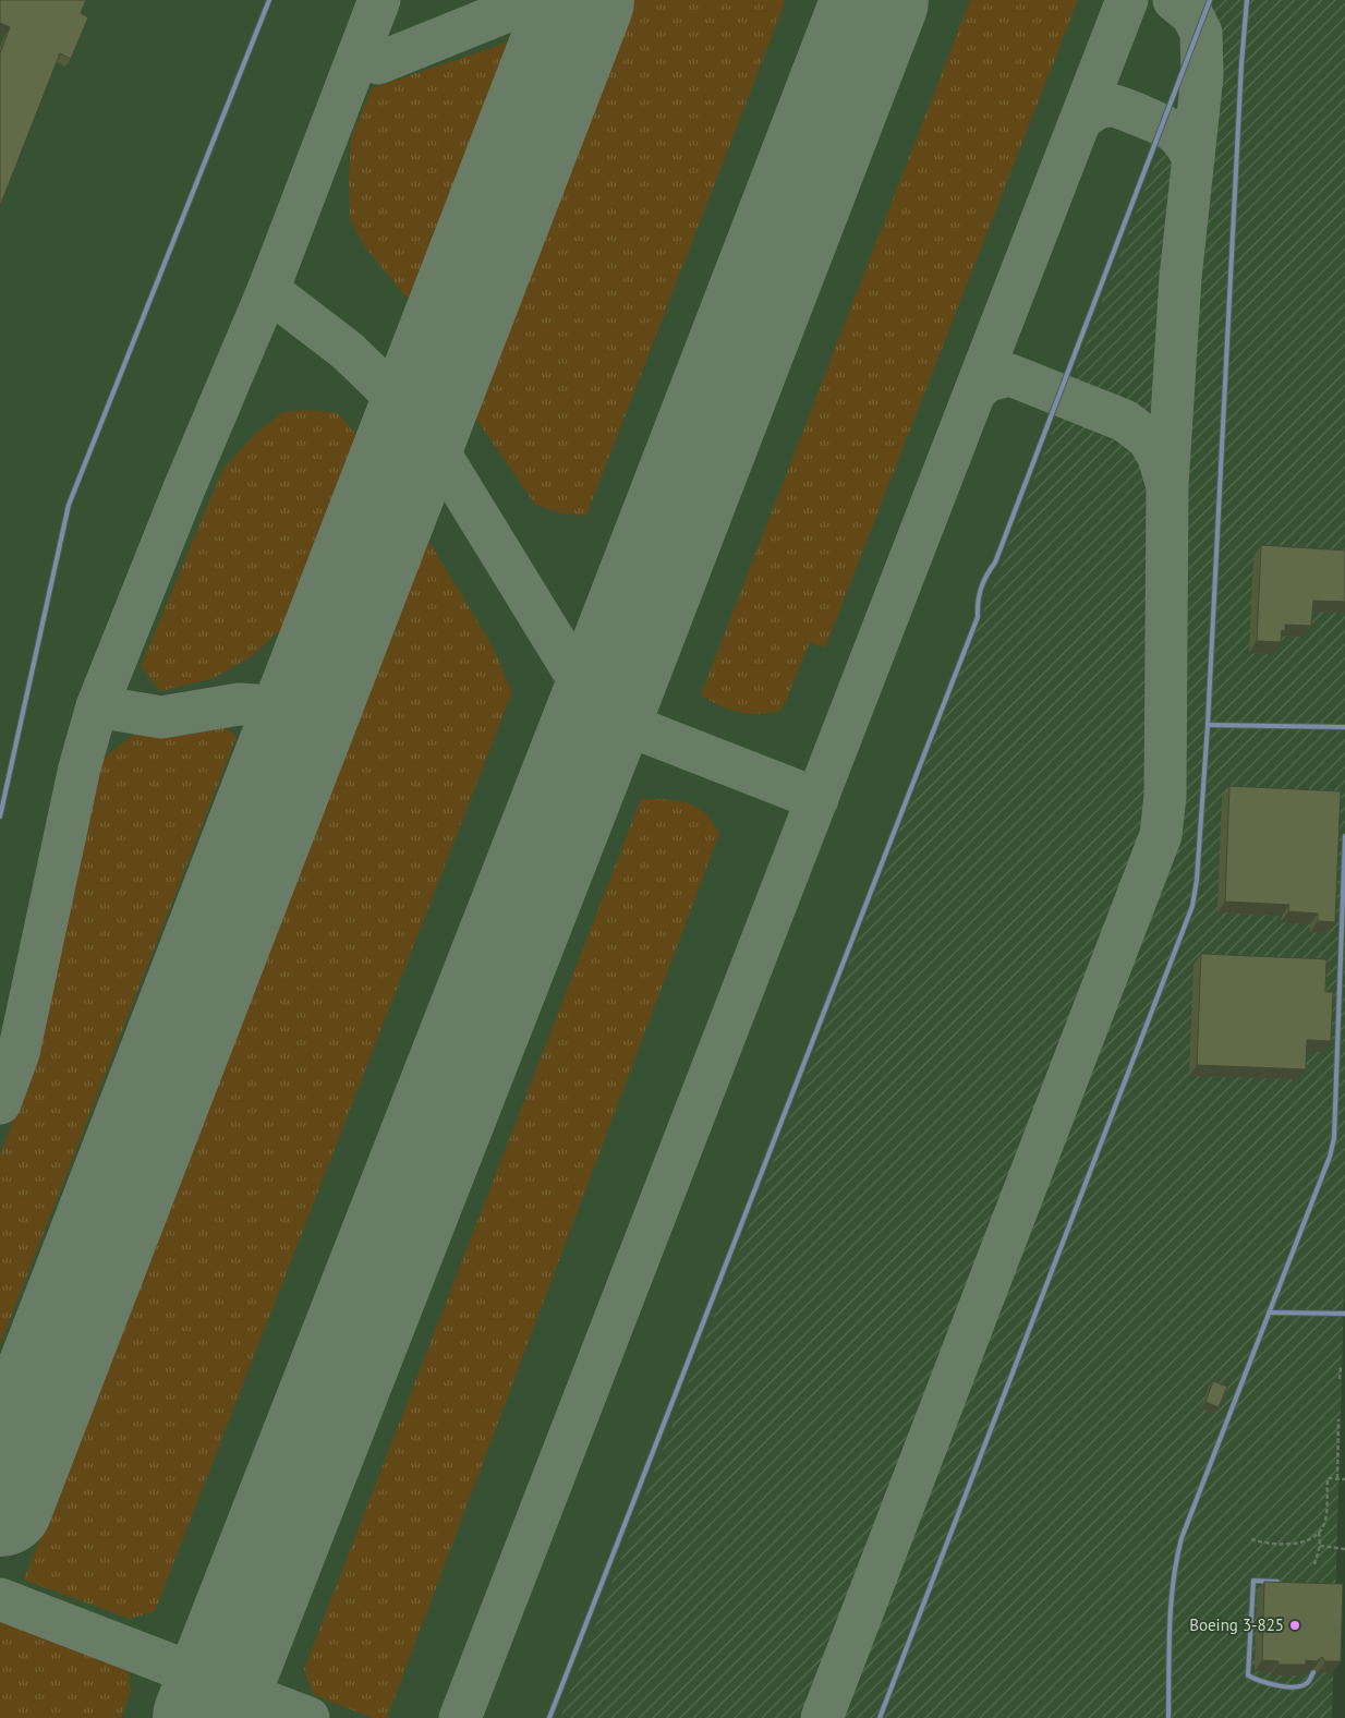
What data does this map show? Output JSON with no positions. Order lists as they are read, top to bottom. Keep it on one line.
{"places":["Boeing 3-825"]}
